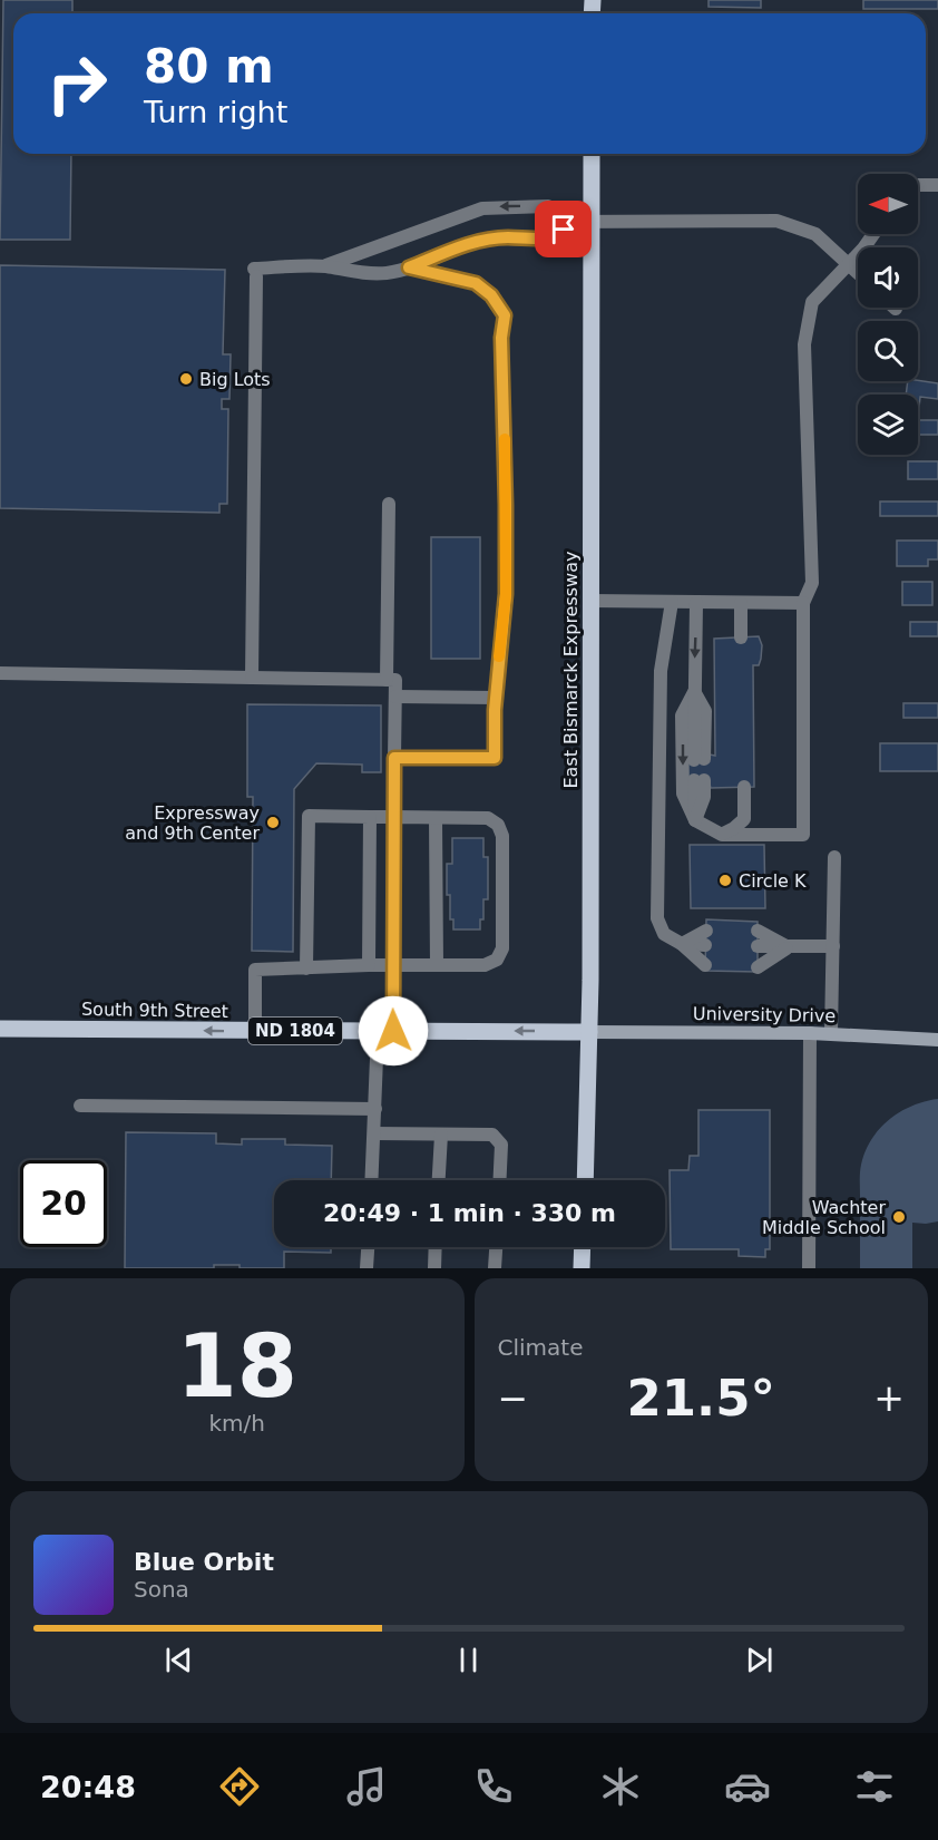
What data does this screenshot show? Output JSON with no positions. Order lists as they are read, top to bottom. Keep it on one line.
{"streets":{"main road":["East Bismarck Expressway","South 9th Street","University Drive","ND 1804"]},"crossings":[["East Bismarck Expressway","South 9th Street"],["East Bismarck Expressway","University Drive"],["South 9th Street","University Drive"]],"one_way":["South 9th Street"],"places":["Big Lots","Expressway and 9th Center","Circle K","Wachter Middle School"],"north":"left","page":{"turn":["80 m","Turn right"],"limit":"20","trip":"20:49 · 1 min · 330 m","tile":[["18","km/h"],"Climate"],"heat":["−","21.5°","+"],"song":["Blue Orbit","Sona"],"tabs":"20:48"}}
